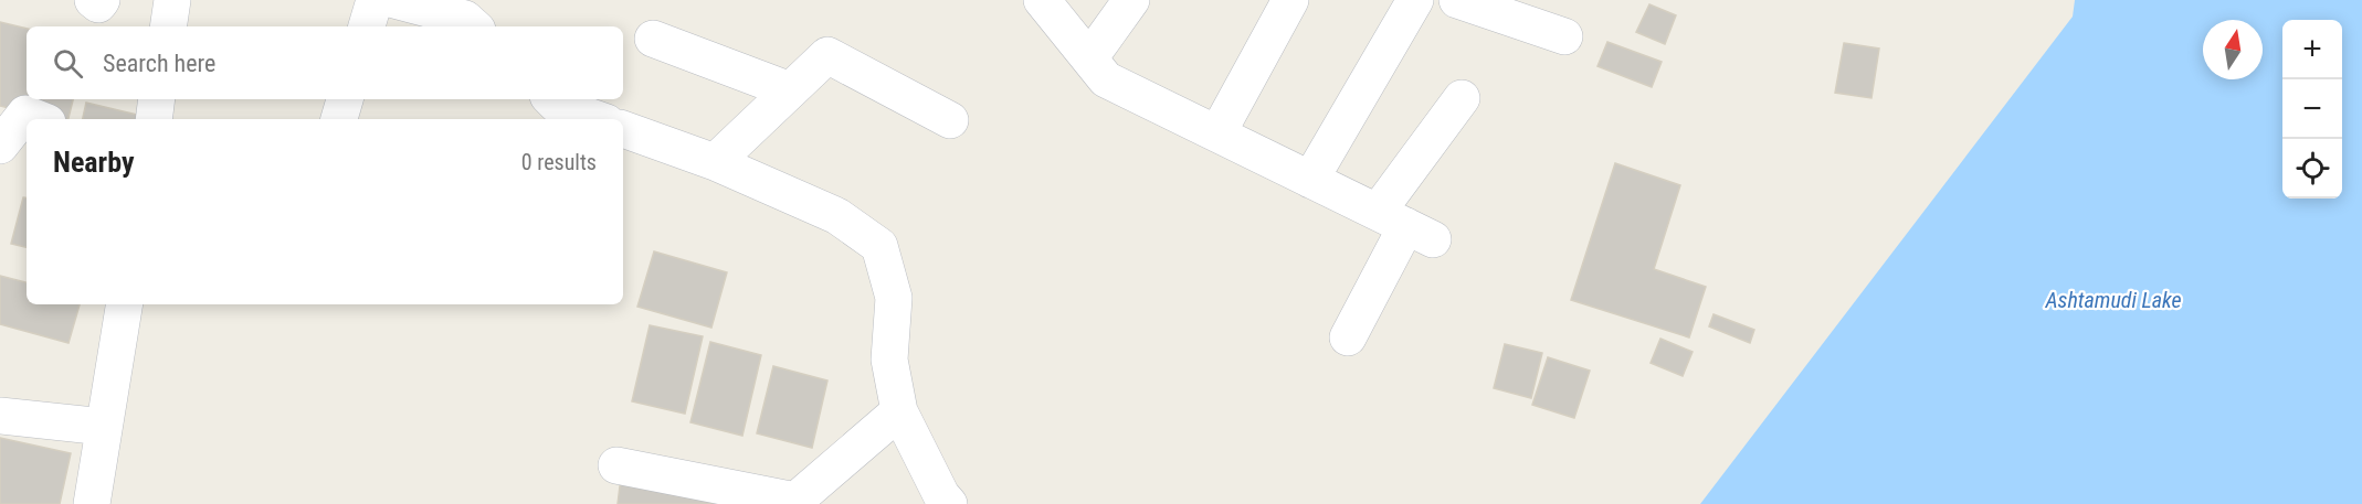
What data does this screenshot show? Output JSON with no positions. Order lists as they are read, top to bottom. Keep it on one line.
{"water":["Ashtamudi Lake"],"north":"top","page":{"map_buttons":["+","−"],"search":"Search here","heading":["Nearby","0 results"]}}
